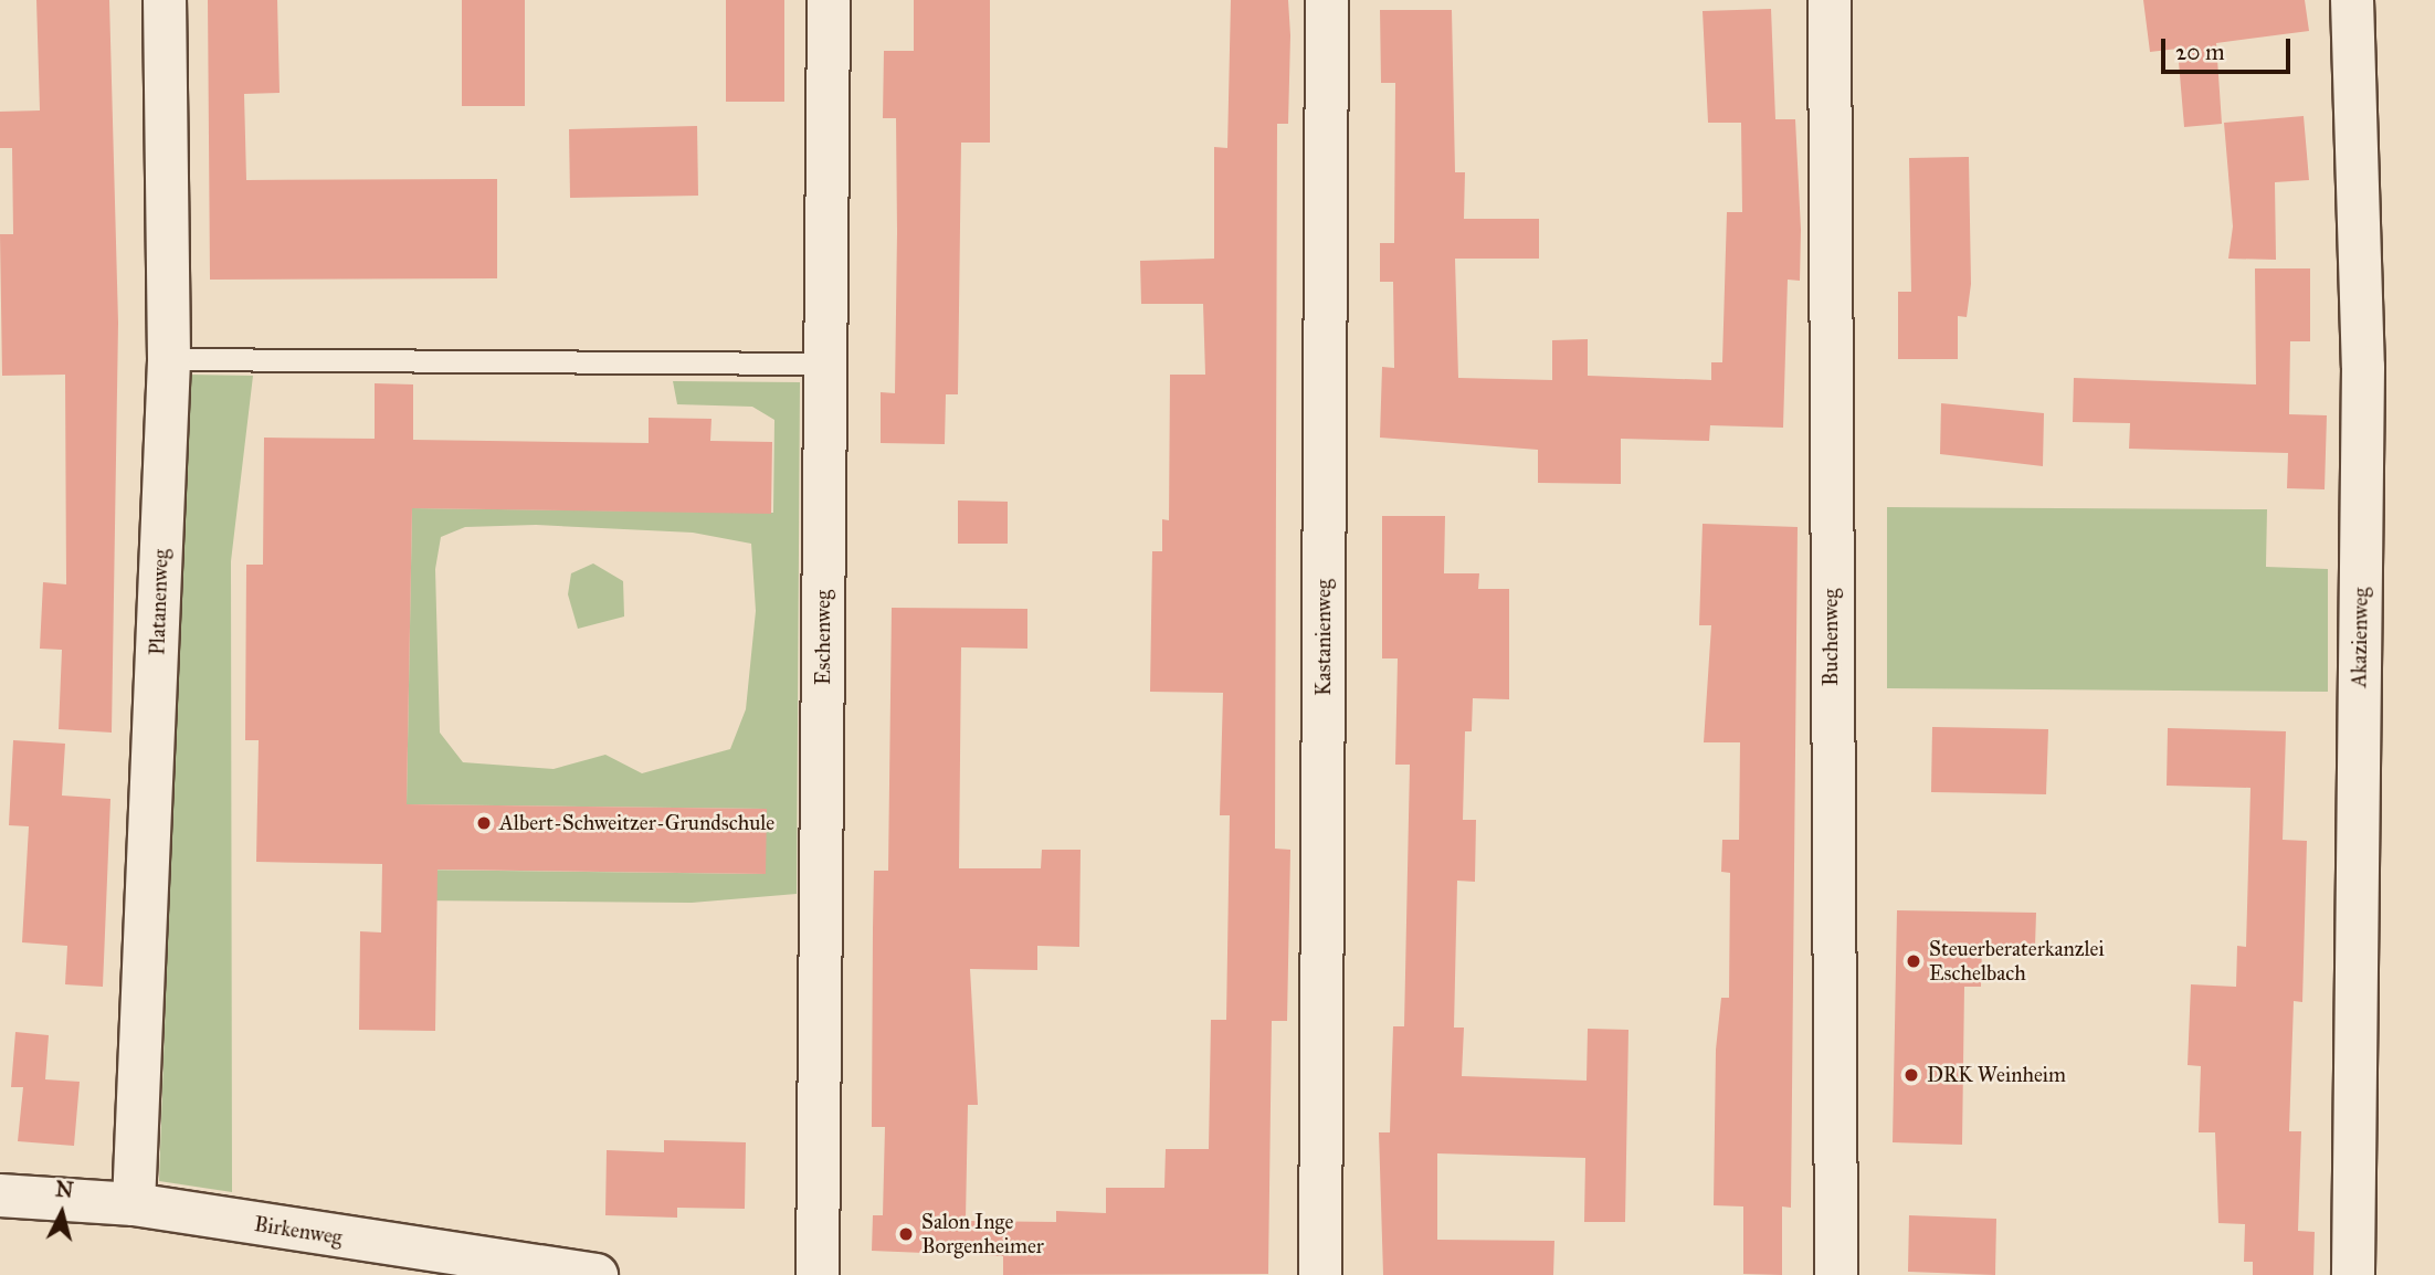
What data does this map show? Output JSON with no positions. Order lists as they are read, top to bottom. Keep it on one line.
{"streets":{"street":["Platanenweg","Eschenweg","Kastanienweg","Buchenweg","Akazienweg","Birkenweg"]},"crossings":[["Platanenweg","Birkenweg"]],"places":["Albert-Schweitzer-Grundschule","Steuerberaterkanzlei Eschelbach","DRK Weinheim","Salon Inge Borgenheimer"],"scale_bar":"20 m","north":"top"}
